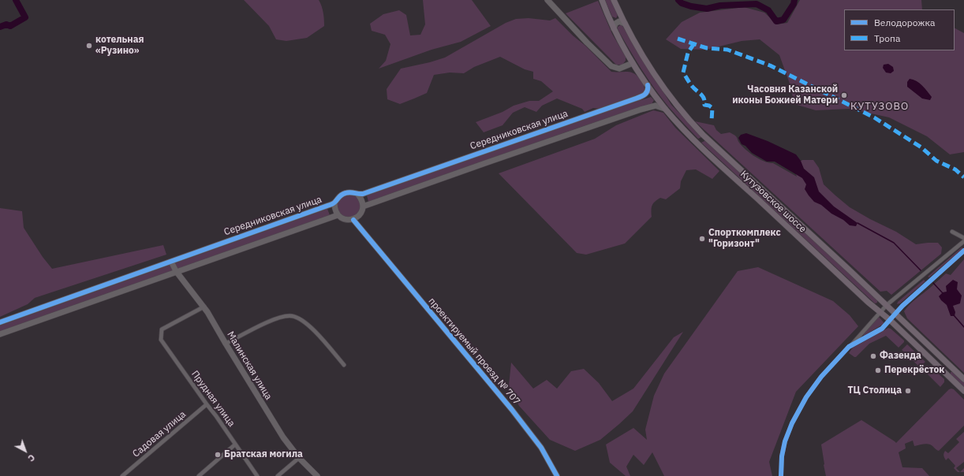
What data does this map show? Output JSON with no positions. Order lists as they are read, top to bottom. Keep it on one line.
{"streets":{"main road":["Кутузовское шоссе"],"street":["Середниковская улица","проектируемый проезд № 707","Малинская улица","Прудная улица","Садовая улица"]},"crossings":[["Середниковская улица","Кутузовское шоссе"],["Середниковская улица","проектируемый проезд № 707"],["Середниковская улица","Малинская улица"],["Малинская улица","Прудная улица"],["Прудная улица","Садовая улица"]],"districts":["КУТУЗОВО"],"places":["котельная «Рузино»","Часовня Казанской иконы Божией Матери","Спорткомплекс \"Горизонт\"","Фазенда","Перекрёсток","ТЦ Столица","Братская могила"],"legend":["Велодорожка","Тропа"],"north":"bottom right"}
